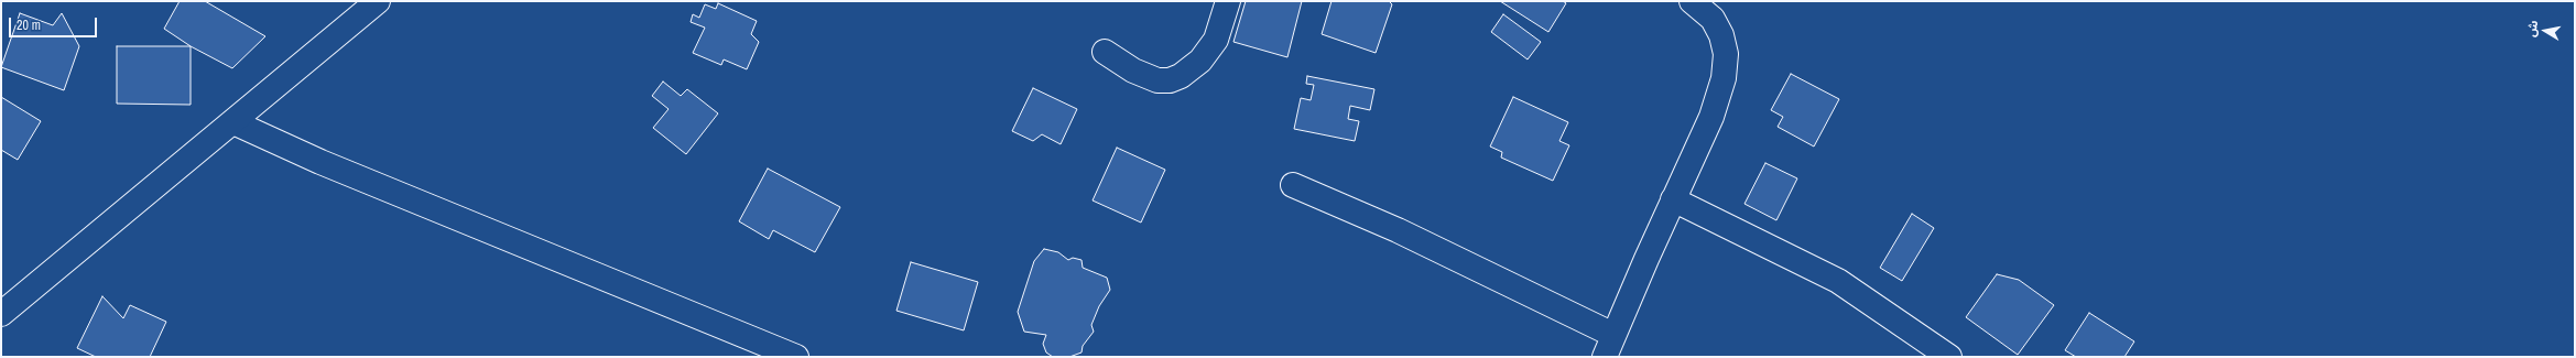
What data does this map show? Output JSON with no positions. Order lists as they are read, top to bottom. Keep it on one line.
{"scale_bar":"20 m","north":"left"}
